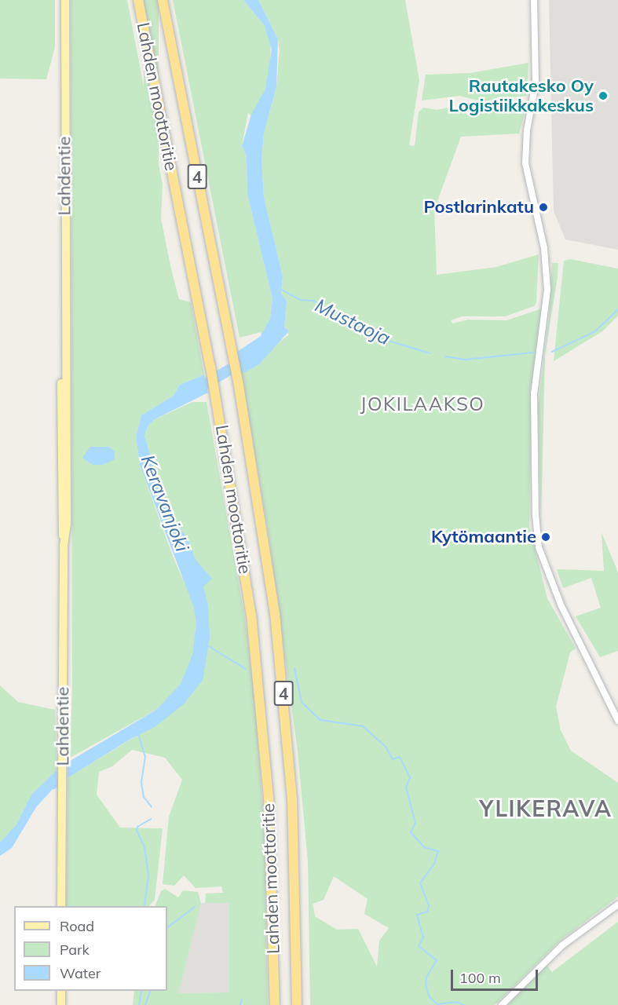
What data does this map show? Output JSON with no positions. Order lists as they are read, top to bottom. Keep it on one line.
{"streets":{"highway":["Lahden moottoritie","4"],"main road":["Lahdentie"]},"districts":["JOKILAAKSO","YLIKERAVA"],"water":["Mustaoja","Keravanjoki"],"places":["Rautakesko Oy Logistiikkakeskus","Postlarinkatu","Kytömaantie"],"legend":["Road","Park","Water"],"scale_bar":"100 m"}
